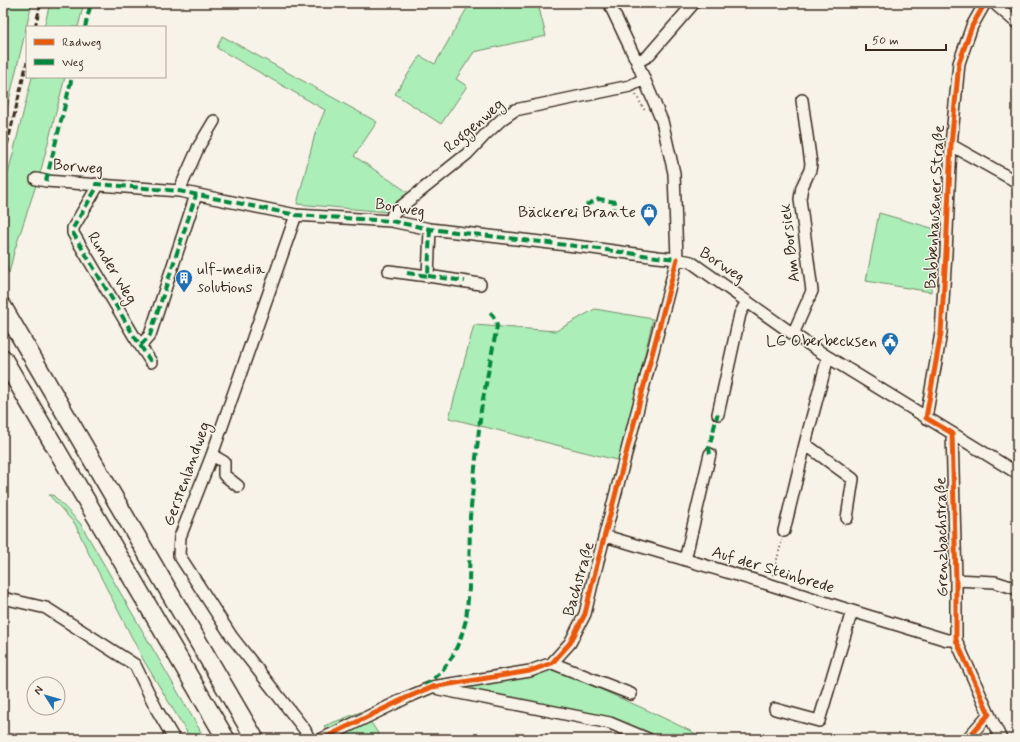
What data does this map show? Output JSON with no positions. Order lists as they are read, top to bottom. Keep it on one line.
{"streets":{"street":["Roggenweg","Borweg","Babbenhausener Straße","Am Borsiek","Runder Weg","Gerstenlandweg","Grenzbachstraße","Auf der Steinbrede","Bachstraße"]},"crossings":[["Roggenweg","Borweg"],["Roggenweg","Bachstraße"],["Borweg","Babbenhausener Straße"],["Borweg","Am Borsiek"],["Borweg","Runder Weg"],["Borweg","Gerstenlandweg"],["Borweg","Grenzbachstraße"],["Borweg","Bachstraße"],["Grenzbachstraße","Auf der Steinbrede"],["Auf der Steinbrede","Bachstraße"]],"places":{"shop":["Bäckerei Brante"],"building":["ulf-media solutions"],"public building":["LG Oberbecksen"]},"legend":["Radweg","Weg"],"scale_bar":"50 m","north":"top left"}
